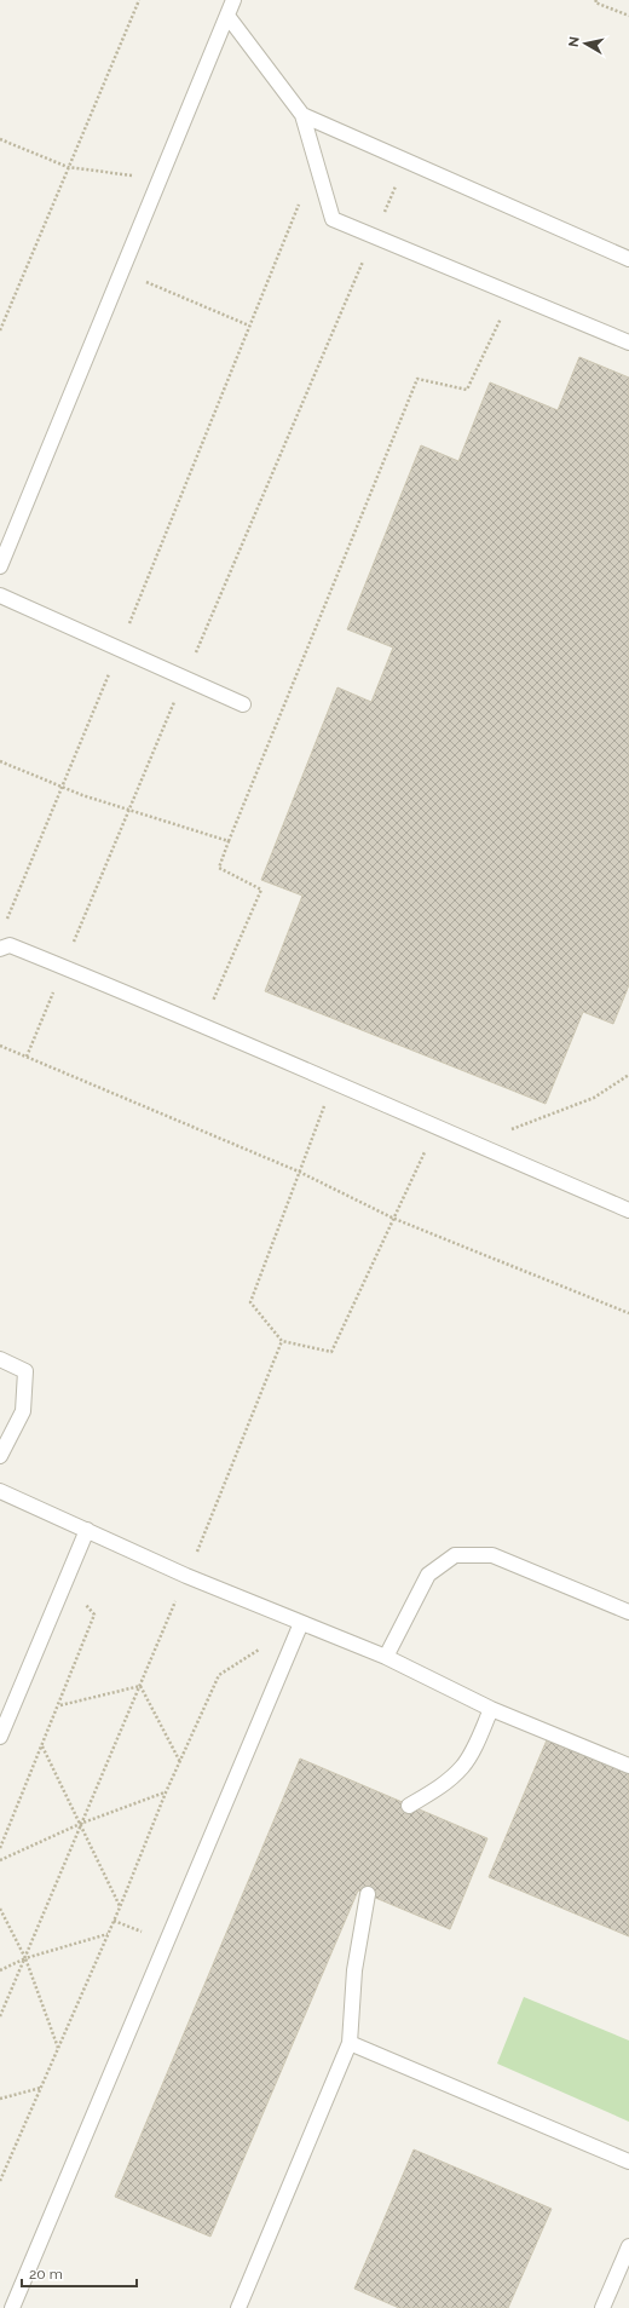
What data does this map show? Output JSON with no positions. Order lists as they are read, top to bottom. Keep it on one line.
{"scale_bar":"20 m","north":"left"}
